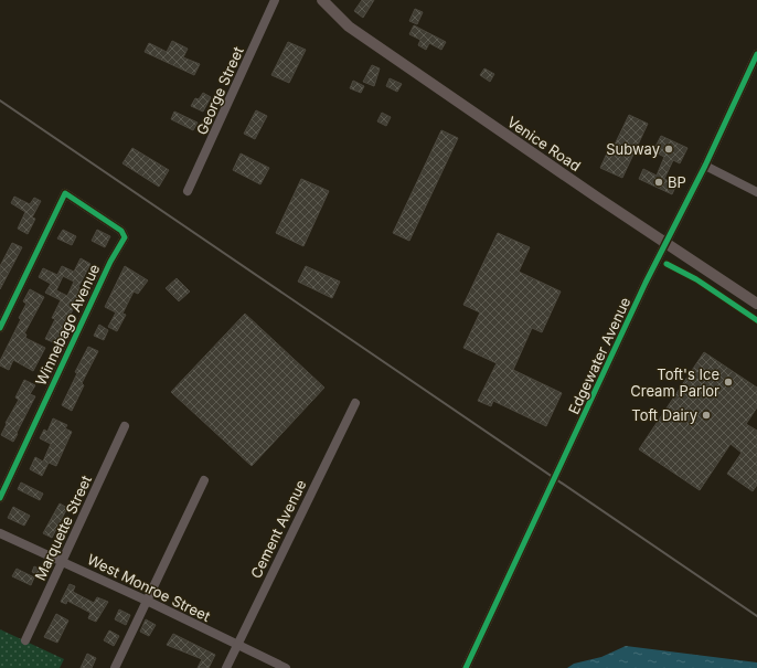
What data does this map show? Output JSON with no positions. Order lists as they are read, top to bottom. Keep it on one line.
{"streets":{"main road":["Venice Road"],"street":["George Street","Winnebago Avenue","Edgewater Avenue","Marquette Street","Cement Avenue","West Monroe Street"]},"crossings":[["Venice Road","Edgewater Avenue"],["Marquette Street","West Monroe Street"],["Cement Avenue","West Monroe Street"]],"places":["Subway","BP","Toft's Ice Cream Parlor","Toft Dairy"]}
